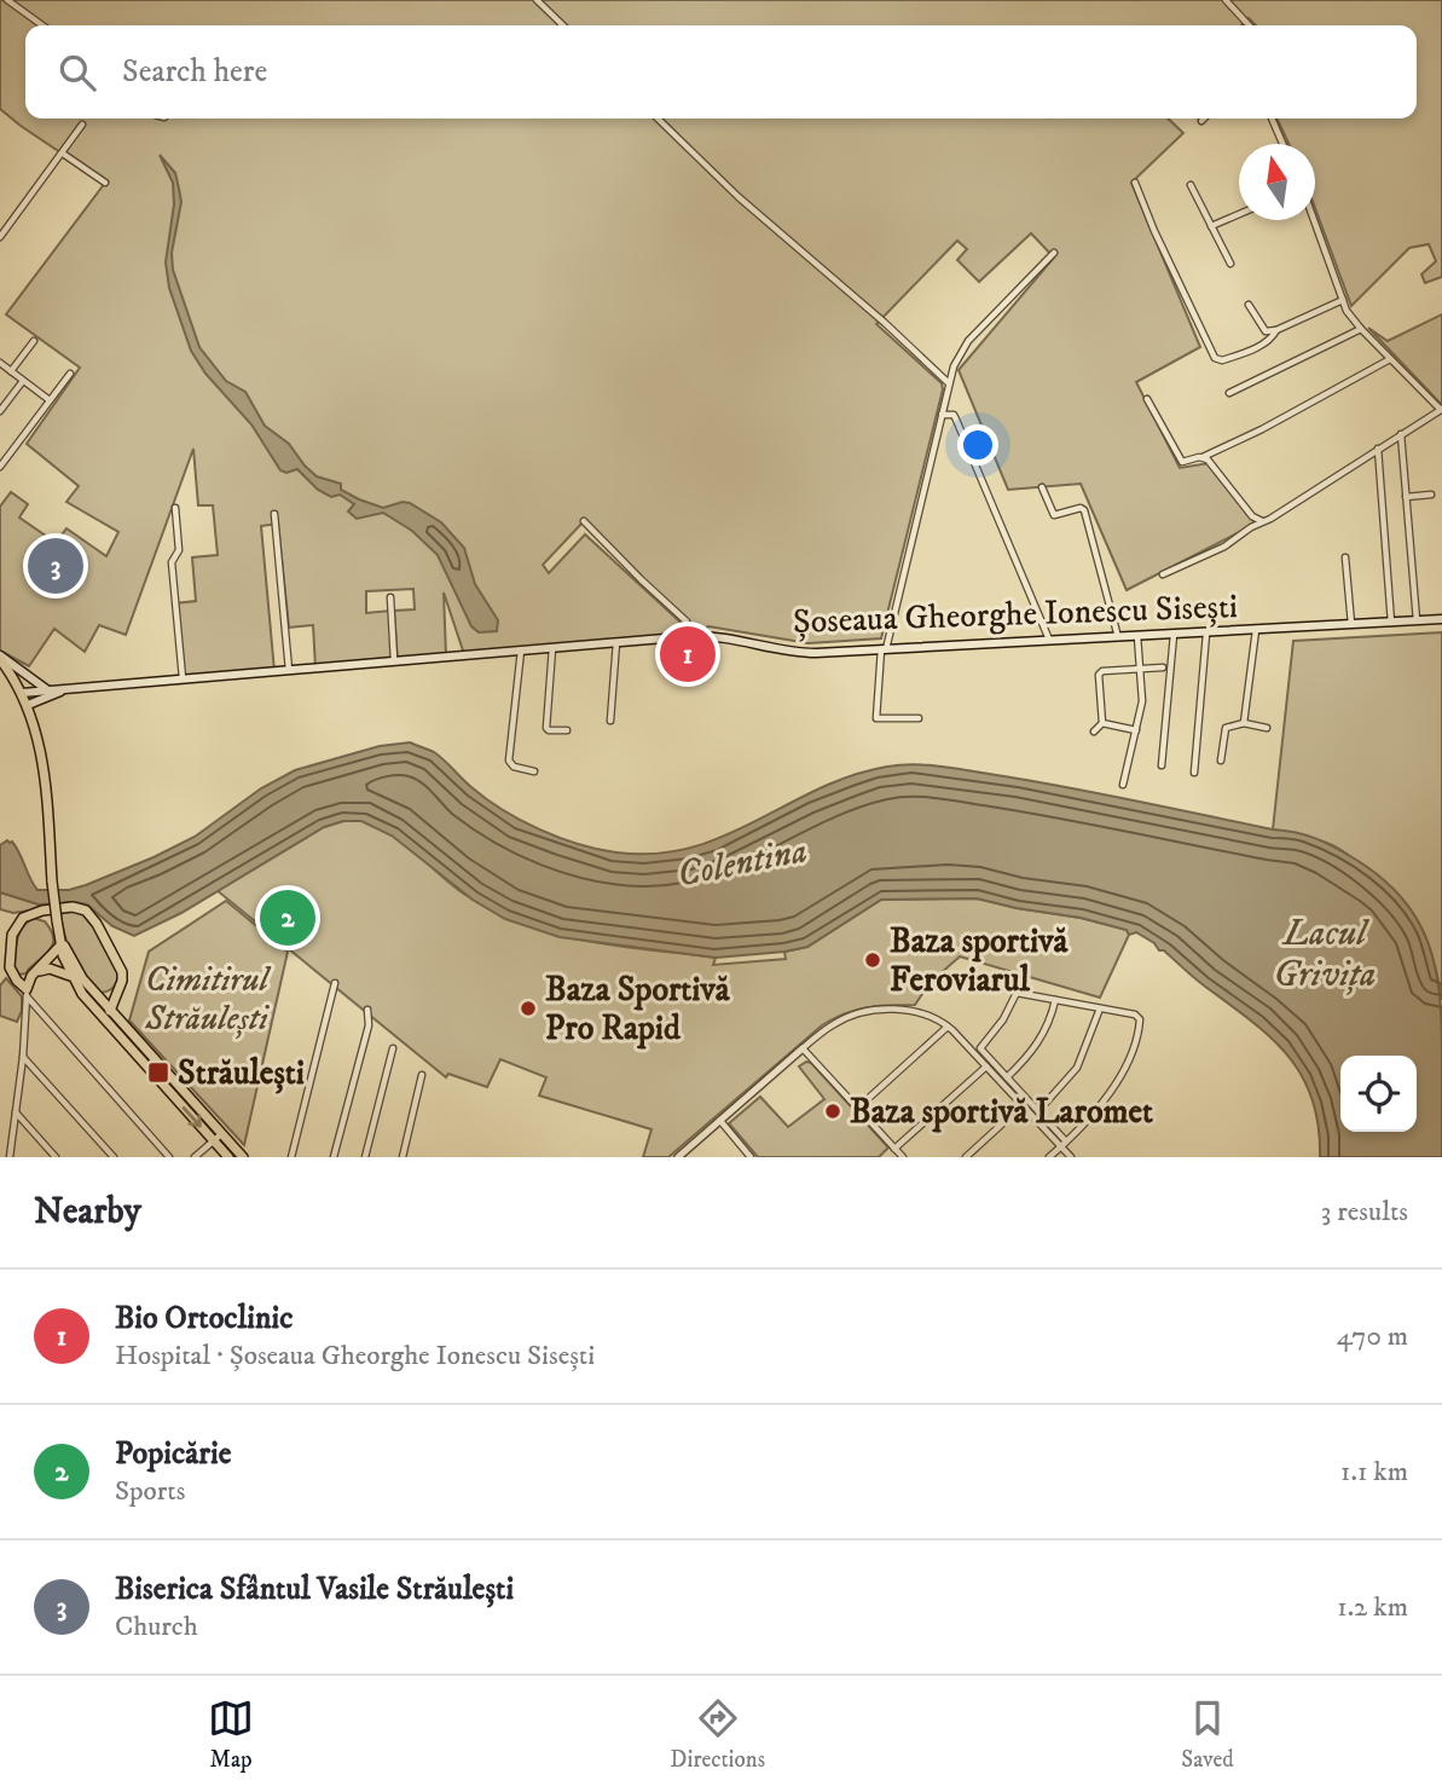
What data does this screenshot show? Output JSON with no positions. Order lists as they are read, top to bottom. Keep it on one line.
{"streets":{"main road":["Șoseaua Gheorghe Ionescu Sisești"]},"water":["Colentina","Lacul Grivița"],"parks":["Cimitirul Străulești"],"places":{"other":["Baza sportivă Feroviarul","Baza Sportivă Pro Rapid","Baza sportivă Laromet"],"transit":["Străulești"]},"north":"top","page":{"search":"Search here","pins":["3","1","2"],"heading":["Nearby","3 results"],"list":[{"mark":"1","name":"Bio Ortoclinic","note":"Hospital · Șoseaua Gheorghe Ionescu Sisești","value":"470 m"},{"mark":"2","name":"Popicărie","note":"Sports","value":"1.1 km"},{"mark":"3","name":"Biserica Sfântul Vasile Străulești","note":"Church","value":"1.2 km"}],"nav":["Map","Directions","Saved"]}}
